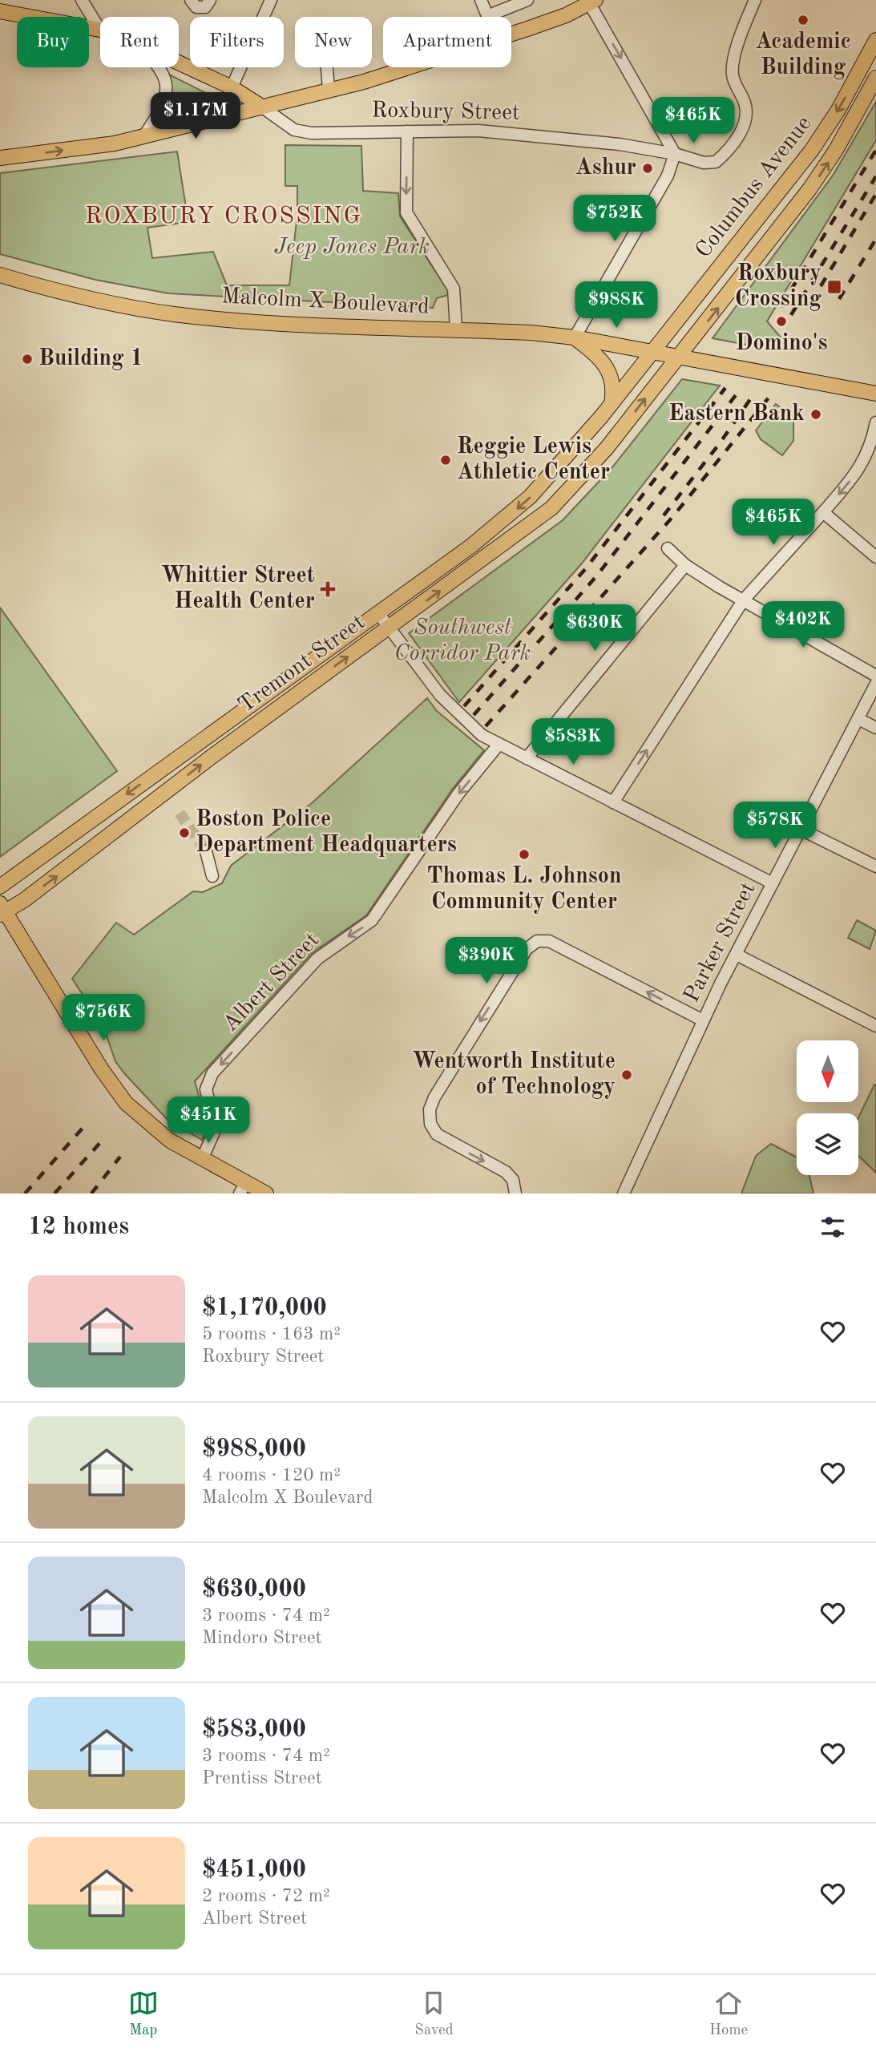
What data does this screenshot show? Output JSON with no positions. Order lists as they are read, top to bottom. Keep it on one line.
{"streets":{"main road":["Columbus Avenue","Malcolm X Boulevard","Tremont Street"],"street":["Roxbury Street","Parker Street","Albert Street"]},"crossings":[["Columbus Avenue","Malcolm X Boulevard"],["Columbus Avenue","Tremont Street"],["Malcolm X Boulevard","Tremont Street"]],"one_way":["Albert Street"],"districts":["ROXBURY CROSSING"],"parks":["Jeep Jones Park","Southwest Corridor Park"],"places":{"other":["Academic Building","Ashur","Domino's","Building 1","Eastern Bank","Reggie Lewis Athletic Center","Boston Police Department Headquarters","Thomas L. Johnson Community Center","Wentworth Institute of Technology"],"transit":["Roxbury Crossing"],"health":["Whittier Street Health Center"]},"north":"bottom","page":{"chip":["Buy","Rent","Filters","New","Apartment"],"price":["$1.17M","$465K","$752K","$988K","$465K","$402K","$630K","$583K","$578K","$390K","$756K","$451K"],"heading":"12 homes","list":[{"name":"$1,170,000","note":"5 rooms · 163 m² · Roxbury Street"},{"name":"$988,000","note":"4 rooms · 120 m² · Malcolm X Boulevard"},{"name":"$630,000","note":"3 rooms · 74 m² · Mindoro Street"},{"name":"$583,000","note":"3 rooms · 74 m² · Prentiss Street"},{"name":"$451,000","note":"2 rooms · 72 m² · Albert Street"}],"tabs":["Map","Saved","Home"]}}
